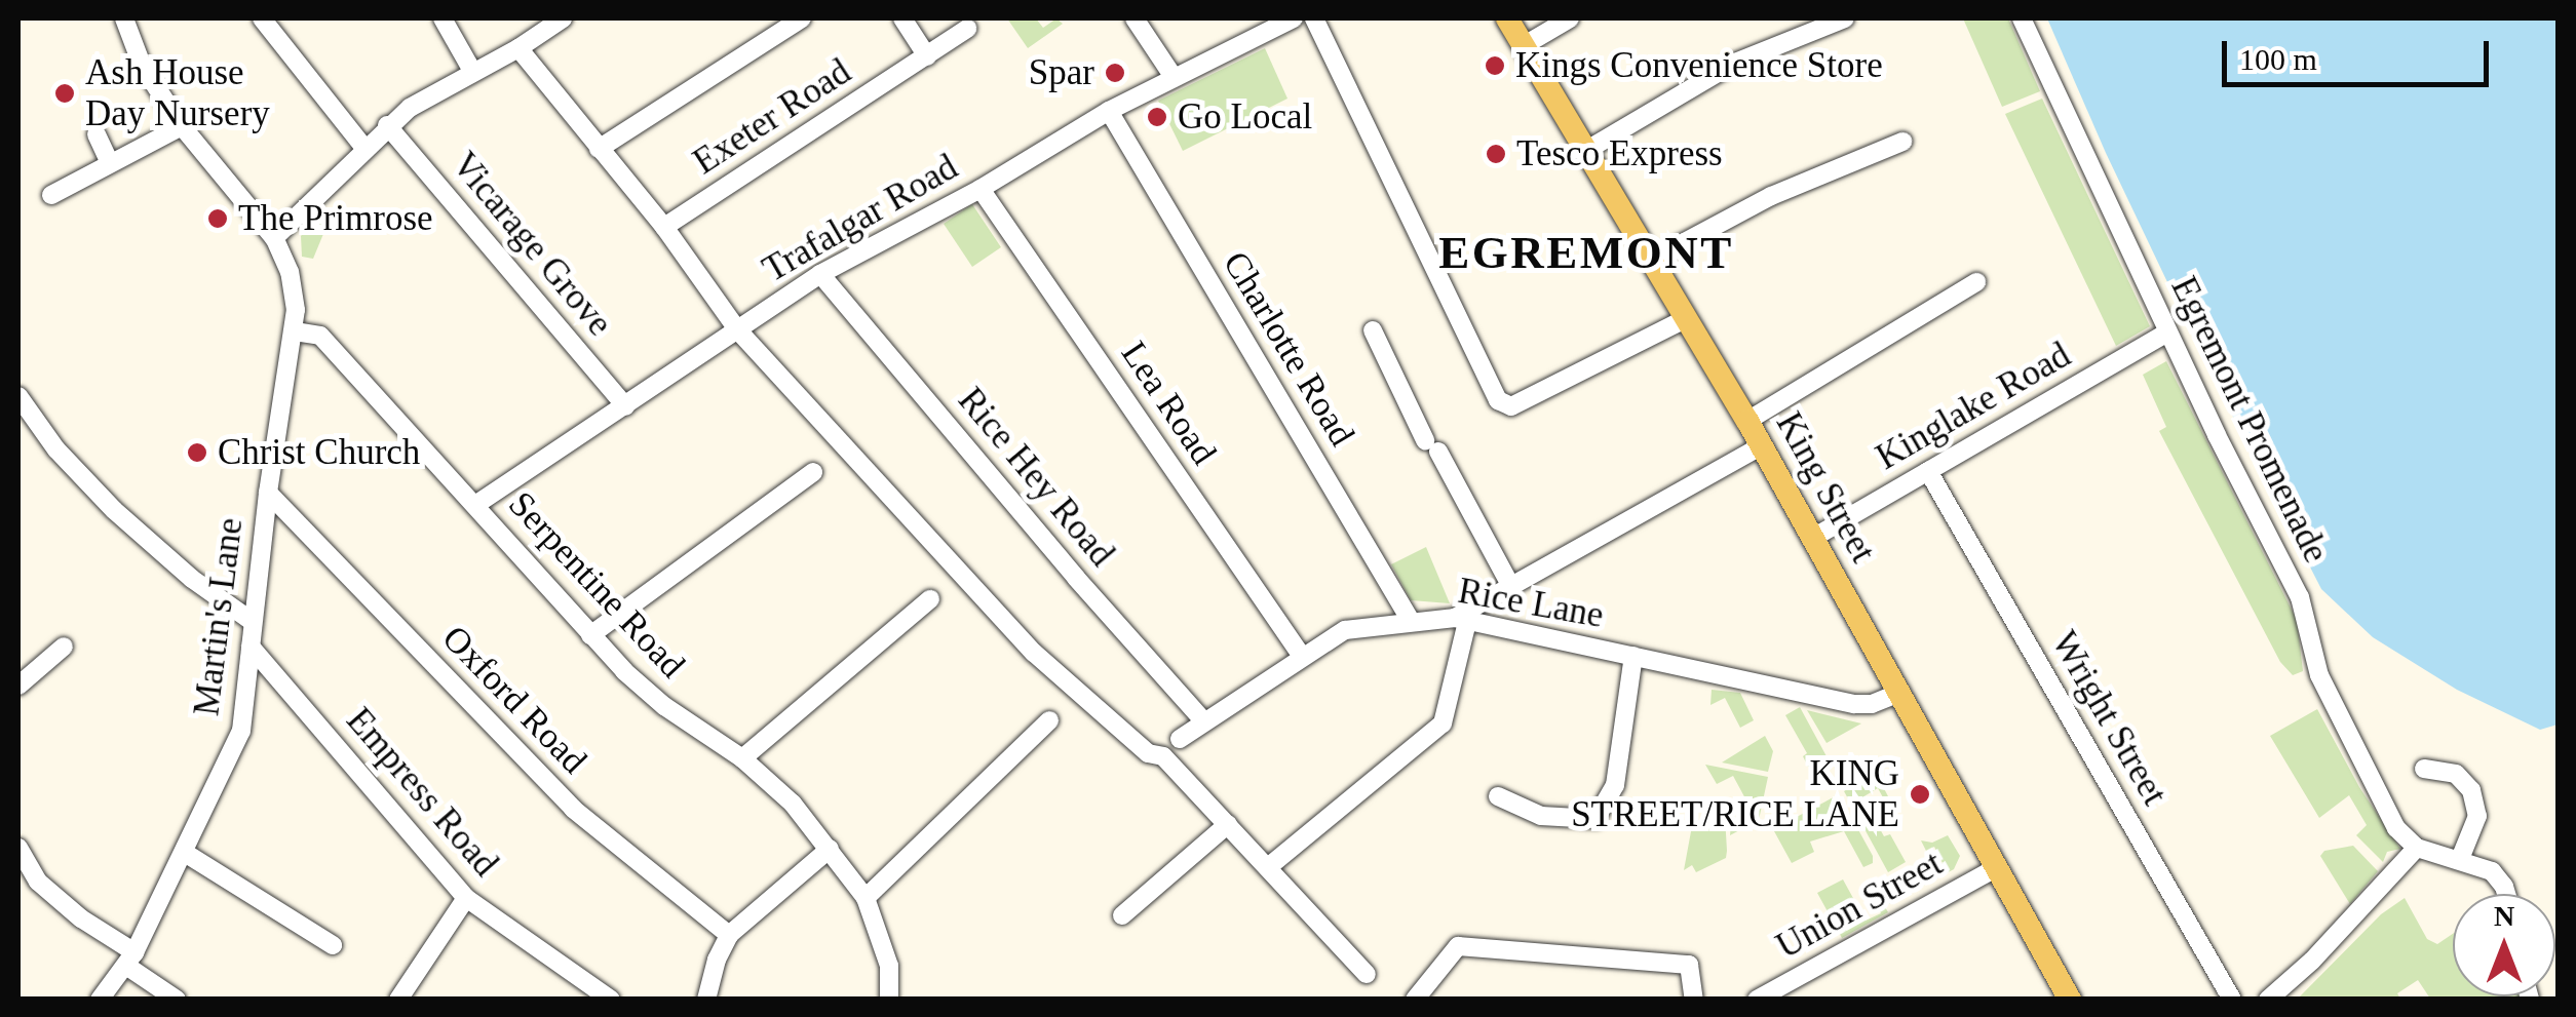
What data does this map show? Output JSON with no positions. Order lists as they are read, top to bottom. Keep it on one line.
{"streets":{"main road":["King Street"],"street":["Exeter Road","Trafalgar Road","Vicarage Grove","Charlotte Road","Lea Road","Kinglake Road","Egremont Promenade","Rice Hey Road","Serpentine Road","Rice Lane","Martin's Lane","Oxford Road","Wright Street","Empress Road","Union Street"]},"crossings":[["Trafalgar Road","Vicarage Grove"],["Trafalgar Road","Charlotte Road"],["Trafalgar Road","Lea Road"],["Trafalgar Road","Rice Hey Road"],["Trafalgar Road","Serpentine Road"],["Charlotte Road","Rice Lane"],["Lea Road","Rice Lane"],["Kinglake Road","Egremont Promenade"],["Kinglake Road","King Street"],["Kinglake Road","Wright Street"],["Rice Hey Road","Rice Lane"],["King Street","Rice Lane"],["King Street","Union Street"],["Serpentine Road","Martin's Lane"],["Martin's Lane","Oxford Road"],["Martin's Lane","Empress Road"]],"districts":["EGREMONT"],"places":["Kings Convenience Store","Spar","Ash House Day Nursery","Go Local","Tesco Express","The Primrose","Christ Church","KING STREET/RICE LANE"],"scale_bar":"100 m","north":"top"}
